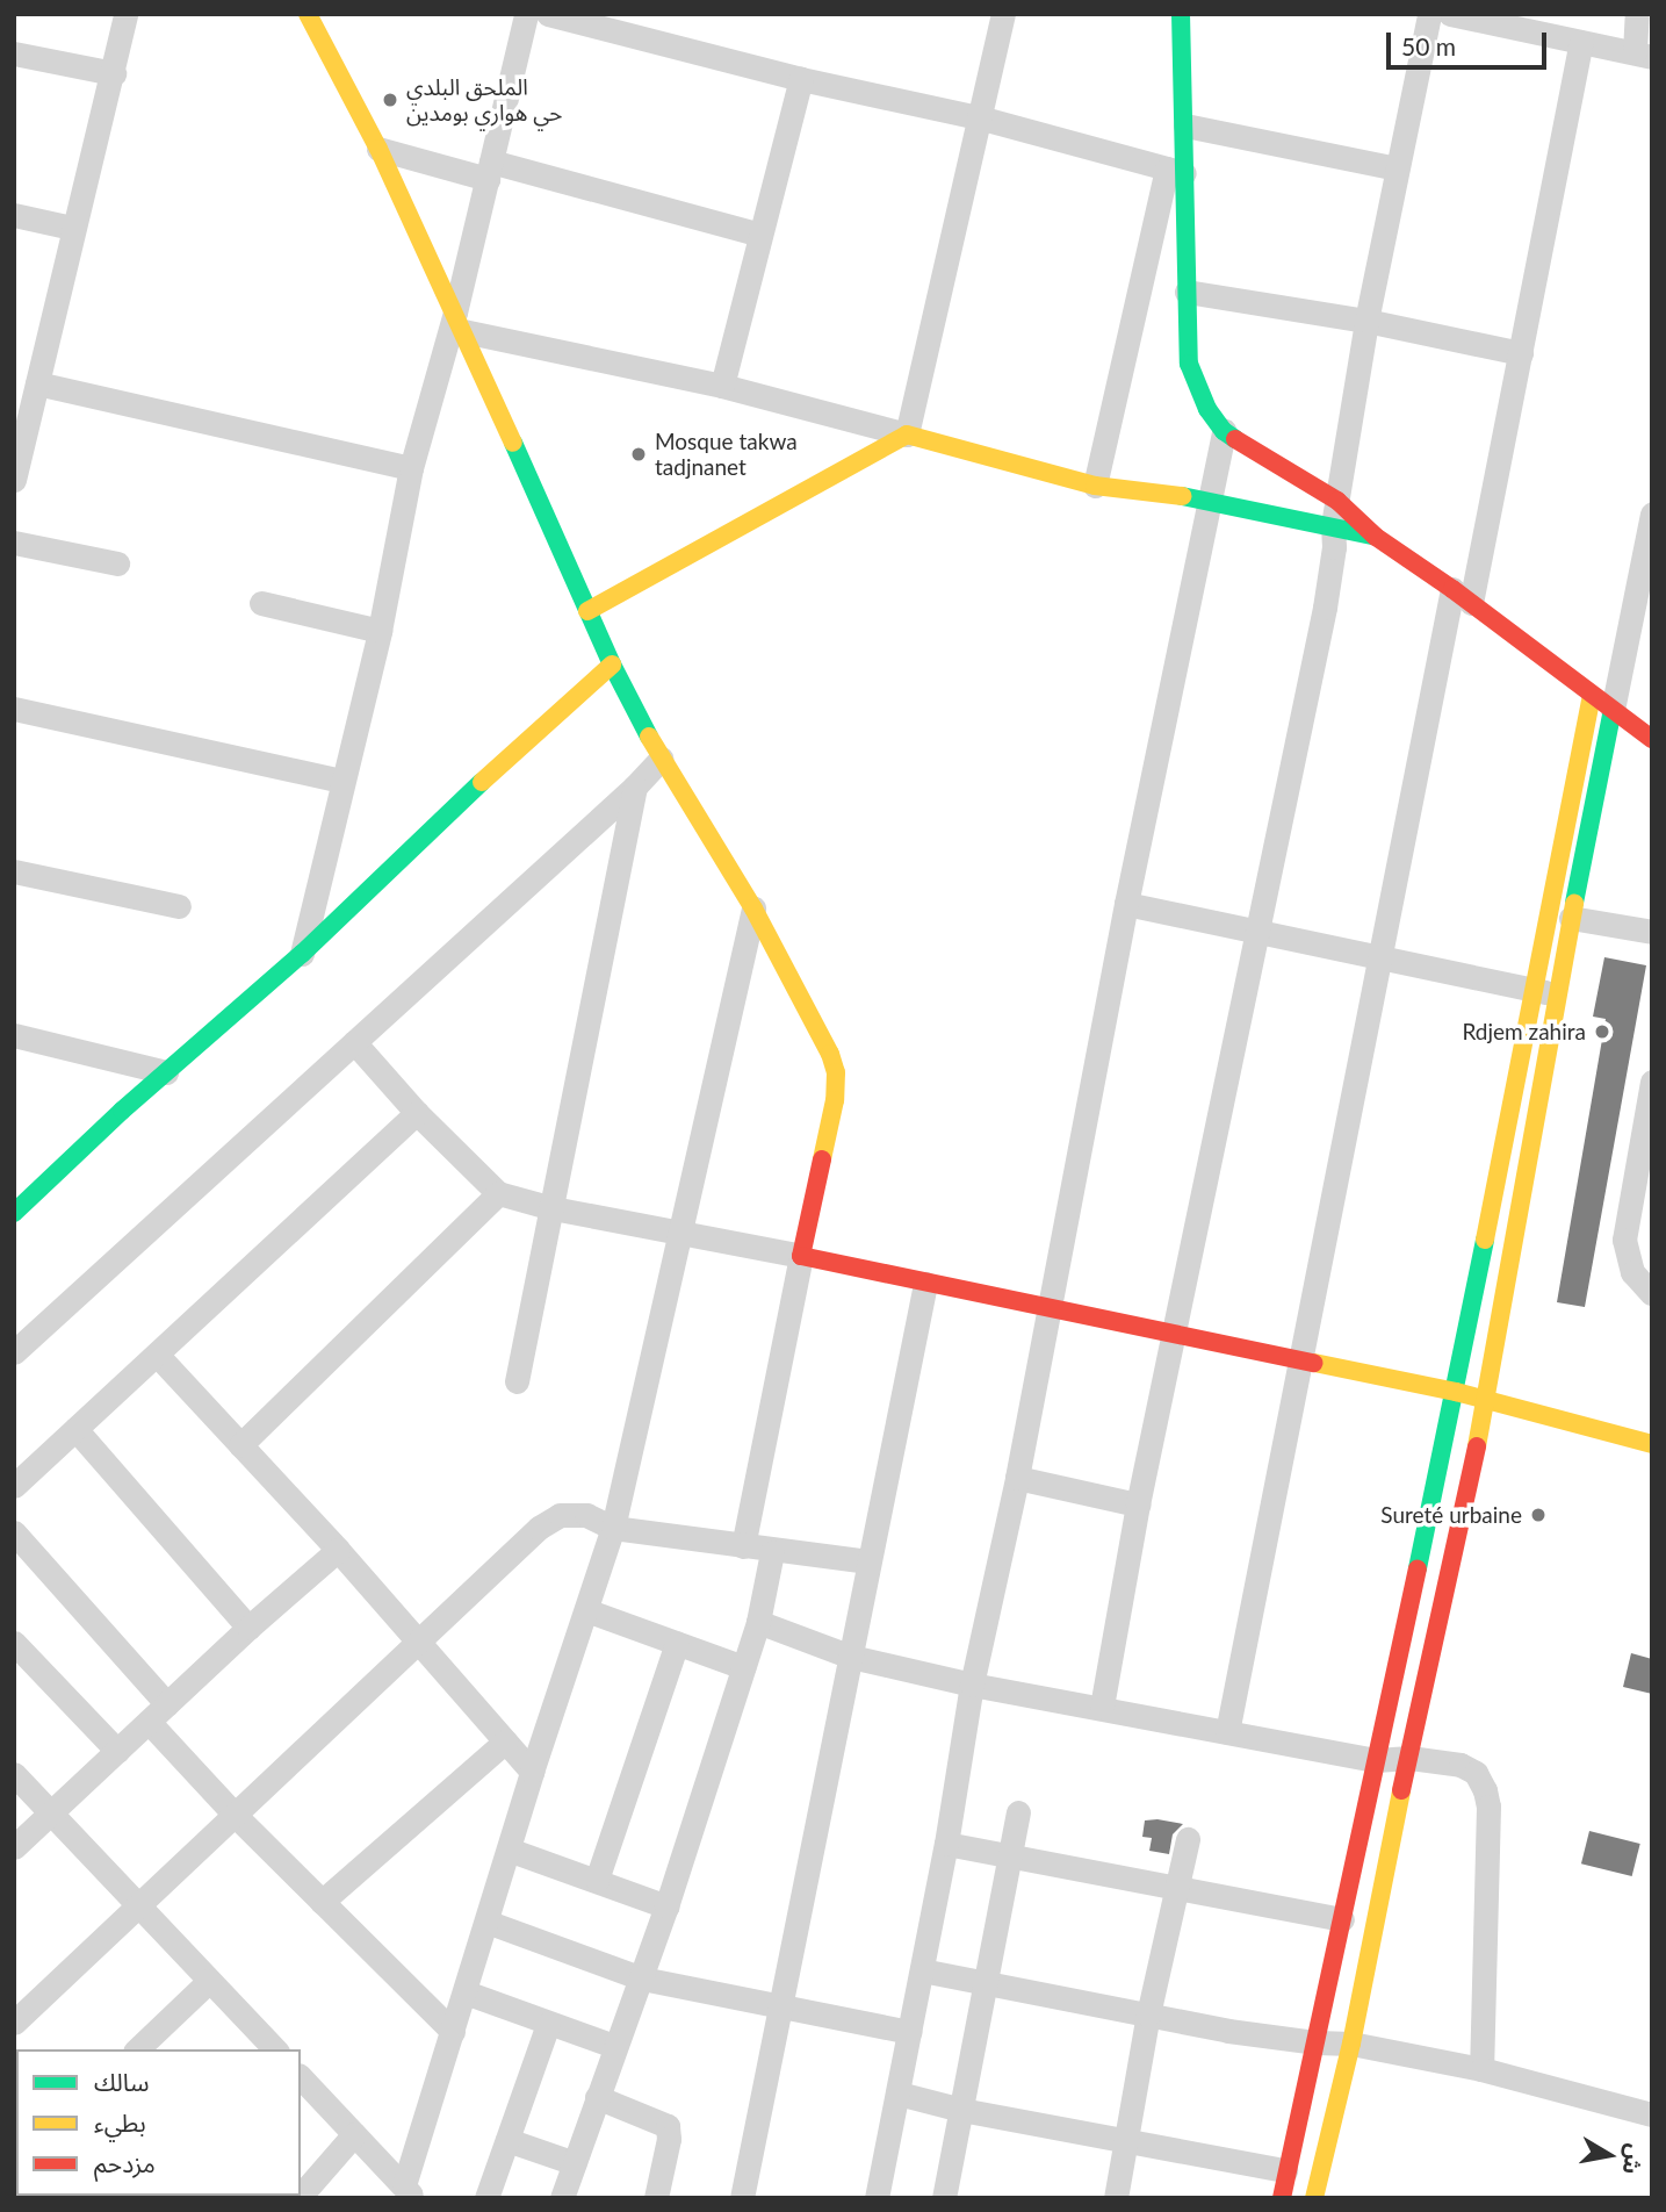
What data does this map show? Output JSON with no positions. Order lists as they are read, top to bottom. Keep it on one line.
{"places":["الملحق البلدي حي هواري بومدين","Mosque takwa tadjnanet","Rdjem zahira","Sureté urbaine"],"legend":["سالك","بطيء","مزدحم"],"scale_bar":"50 m","north":"right"}
